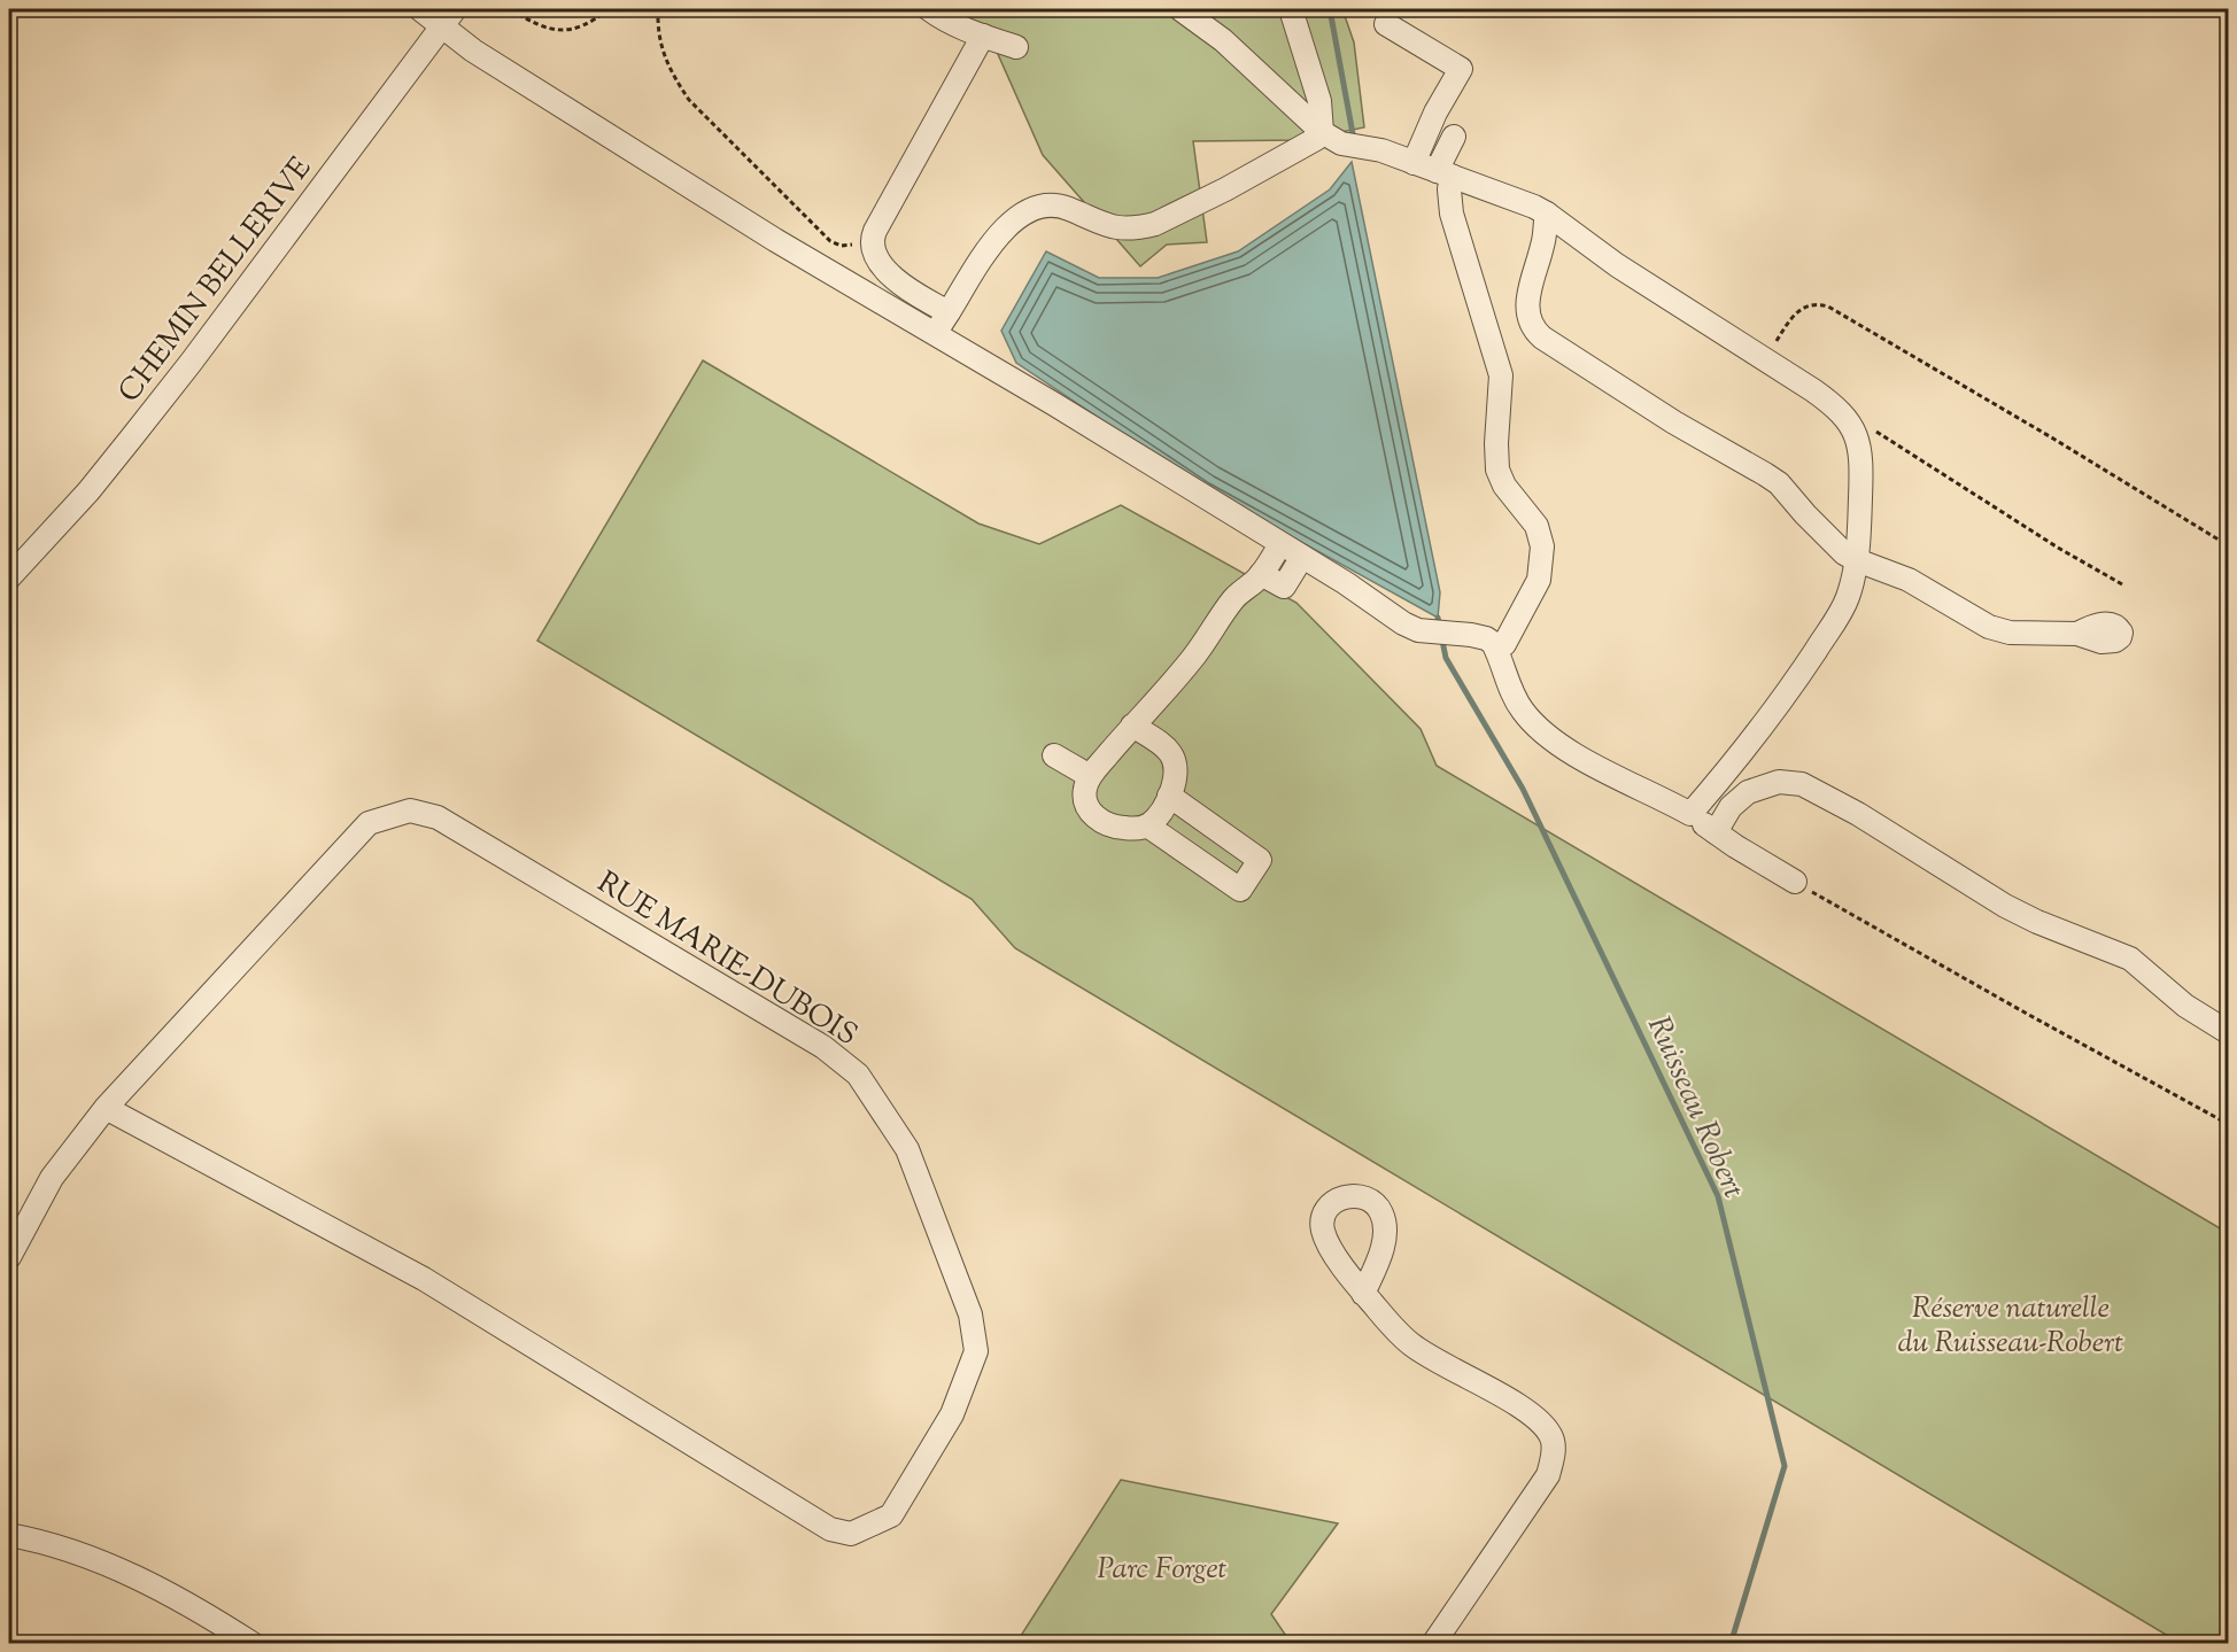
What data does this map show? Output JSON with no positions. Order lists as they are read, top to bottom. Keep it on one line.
{"streets":{"street":["CHEMIN BELLERIVE","RUE MARIE-DUBOIS"]},"water":["Ruisseau Robert"],"parks":["Réserve naturelle du Ruisseau-Robert","Parc Forget"]}
